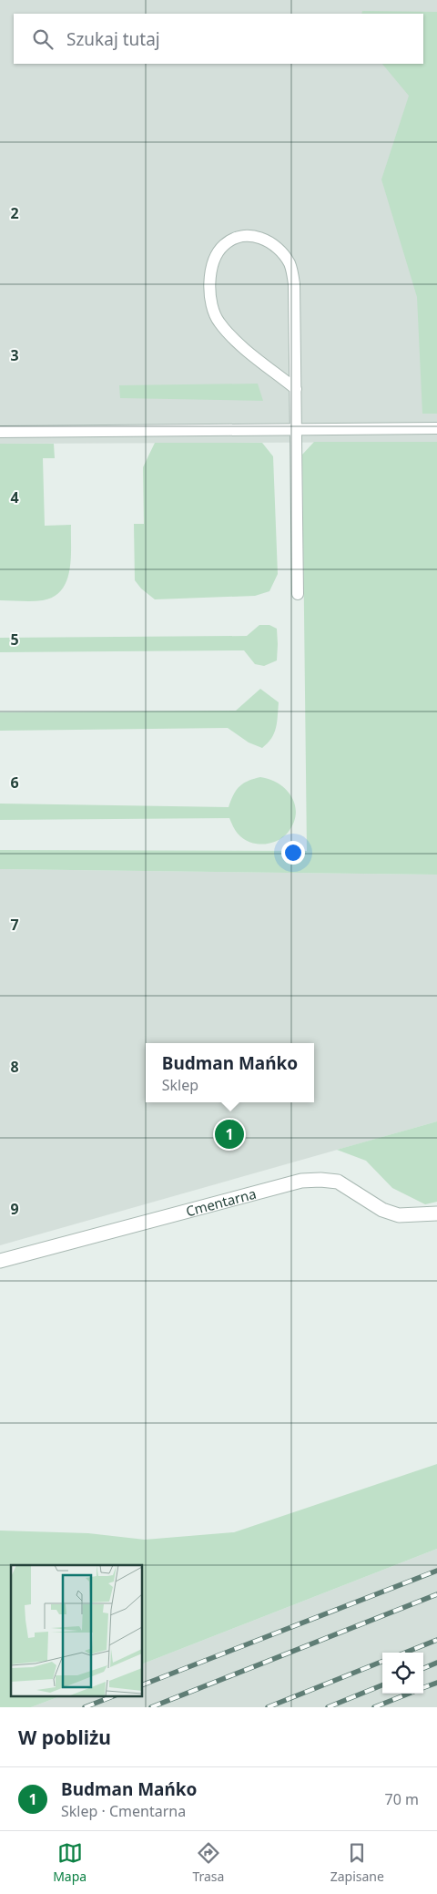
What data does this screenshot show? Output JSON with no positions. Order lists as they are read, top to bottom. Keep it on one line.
{"streets":{"street":["Cmentarna"]},"page":{"search":"Szukaj tutaj","popup":["Budman Mańko","Sklep"],"pins":"1","heading":"W pobliżu","list":[{"mark":"1","name":"Budman Mańko","note":"Sklep · Cmentarna","value":"70 m"}],"nav":["Mapa","Trasa","Zapisane"]},"grid":{"rows":["2","3","4","5","6","7","8","9"]}}
